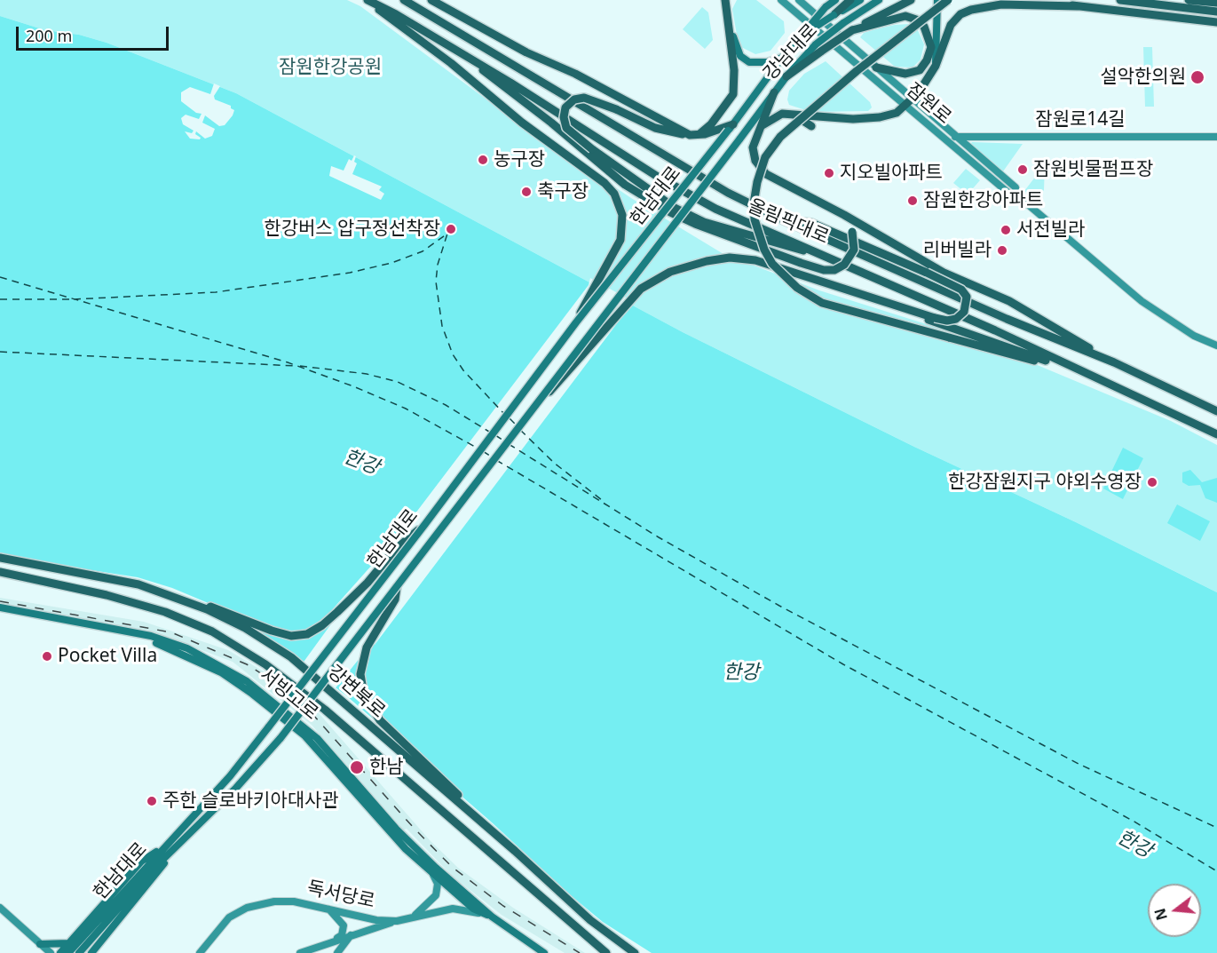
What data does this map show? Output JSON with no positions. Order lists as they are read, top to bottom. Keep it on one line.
{"streets":{"highway":["올림픽대로","강변북로"],"main road":["강남대로","잠원로","잠원로14길","한남대로","서빙고로","독서당로"]},"crossings":[["강남대로","한남대로"],["잠원로","잠원로14길"],["서빙고로","독서당로"]],"water":["한강"],"parks":["잠원한강공원"],"places":["설악한의원","농구장","잠원빗물펌프장","지오빌아파트","축구장","잠원한강아파트","한강버스 압구정선착장","서전빌라","리버빌라","한강잠원지구 야외수영장","Pocket Villa","한남","주한 슬로바키아대사관"],"scale_bar":"200 m","north":"left"}
